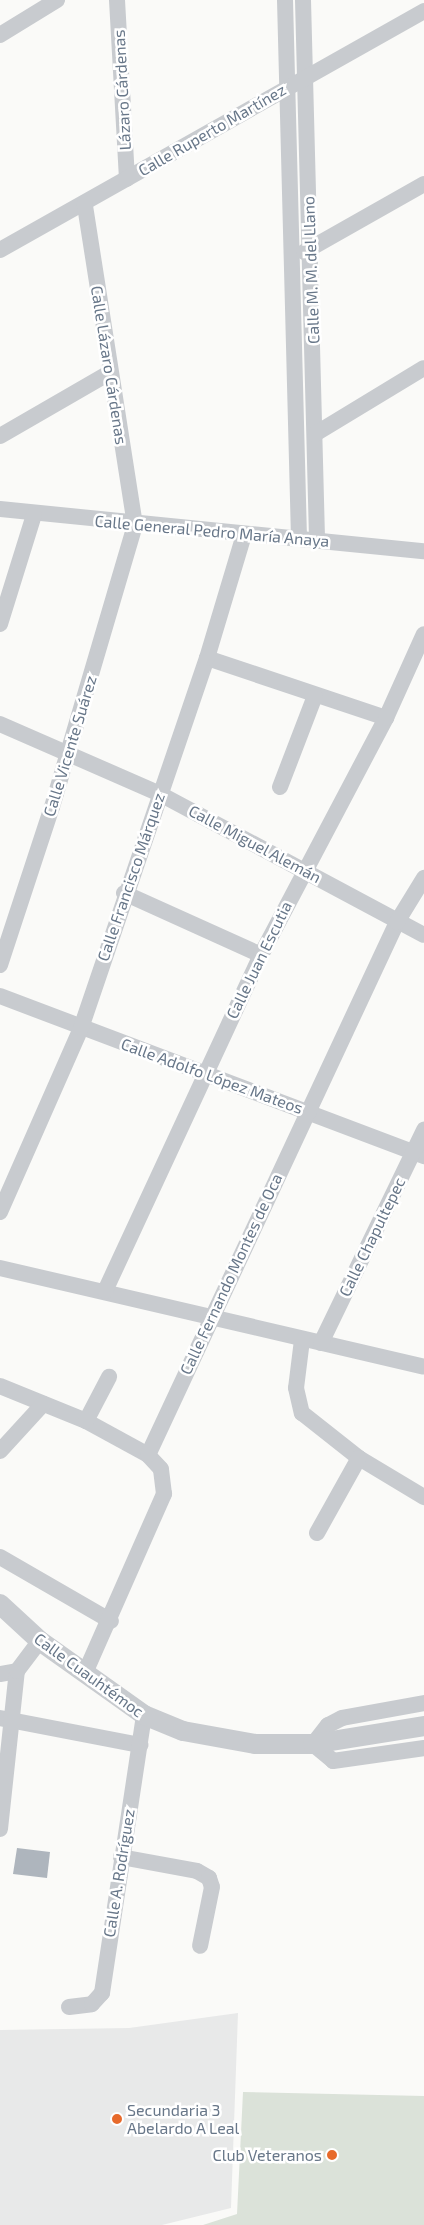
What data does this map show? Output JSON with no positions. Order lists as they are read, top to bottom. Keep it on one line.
{"streets":{"street":["Lázaro Cárdenas","Calle Ruperto Martínez","Calle M. M. del Llano","Calle Lázaro Cárdenas","Calle General Pedro María Anaya","Calle Vicente Suárez","Calle Miguel Alemán","Calle Francisco Márquez","Calle Juan Escutia","Calle Adolfo López Mateos","Calle Chapultepec","Calle Fernando Montes de Oca","Calle Cuauhtémoc","Calle A. Rodríguez"]},"crossings":[["Lázaro Cárdenas","Calle Ruperto Martínez"],["Calle Ruperto Martínez","Calle M. M. del Llano"],["Calle Ruperto Martínez","Calle Lázaro Cárdenas"],["Calle M. M. del Llano","Calle General Pedro María Anaya"],["Calle Lázaro Cárdenas","Calle General Pedro María Anaya"],["Calle Lázaro Cárdenas","Calle Vicente Suárez"],["Calle General Pedro María Anaya","Calle Vicente Suárez"],["Calle General Pedro María Anaya","Calle Francisco Márquez"],["Calle Vicente Suárez","Calle Miguel Alemán"],["Calle Miguel Alemán","Calle Francisco Márquez"],["Calle Miguel Alemán","Calle Juan Escutia"],["Calle Miguel Alemán","Calle Fernando Montes de Oca"],["Calle Francisco Márquez","Calle Adolfo López Mateos"],["Calle Juan Escutia","Calle Adolfo López Mateos"],["Calle Adolfo López Mateos","Calle Chapultepec"],["Calle Adolfo López Mateos","Calle Fernando Montes de Oca"],["Calle Cuauhtémoc","Calle A. Rodríguez"]],"places":["Secundaria 3 Abelardo A Leal","Club Veteranos"]}
